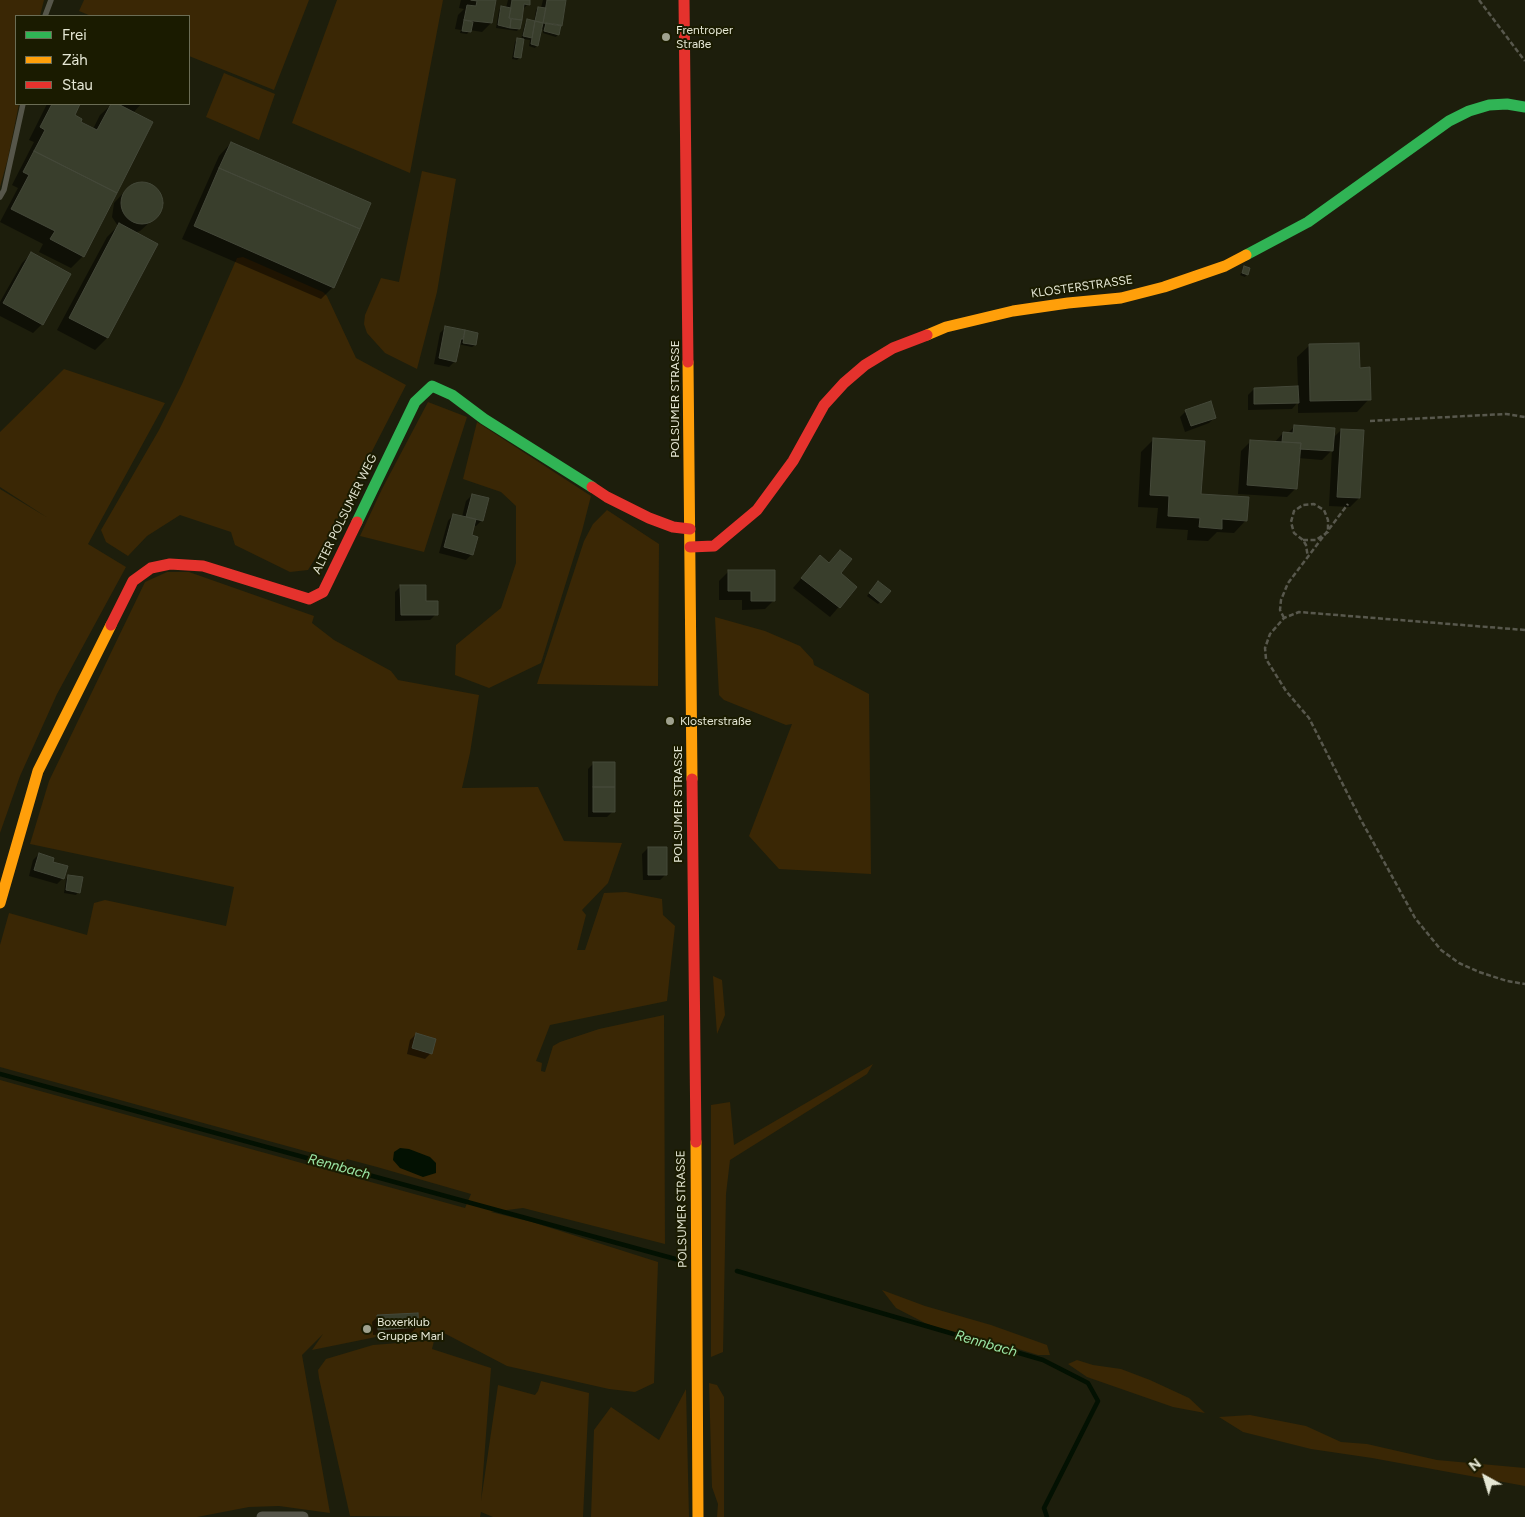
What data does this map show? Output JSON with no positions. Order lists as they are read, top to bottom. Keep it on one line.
{"streets":{"street":["KLOSTERSTRASSE","POLSUMER STRASSE","ALTER POLSUMER WEG"]},"crossings":[["KLOSTERSTRASSE","POLSUMER STRASSE"],["POLSUMER STRASSE","ALTER POLSUMER WEG"]],"water":["Rennbach"],"places":["Frentroper Straße","Klosterstraße","Boxerklub Gruppe Marl"],"legend":["Frei","Zäh","Stau"],"north":"top left"}
